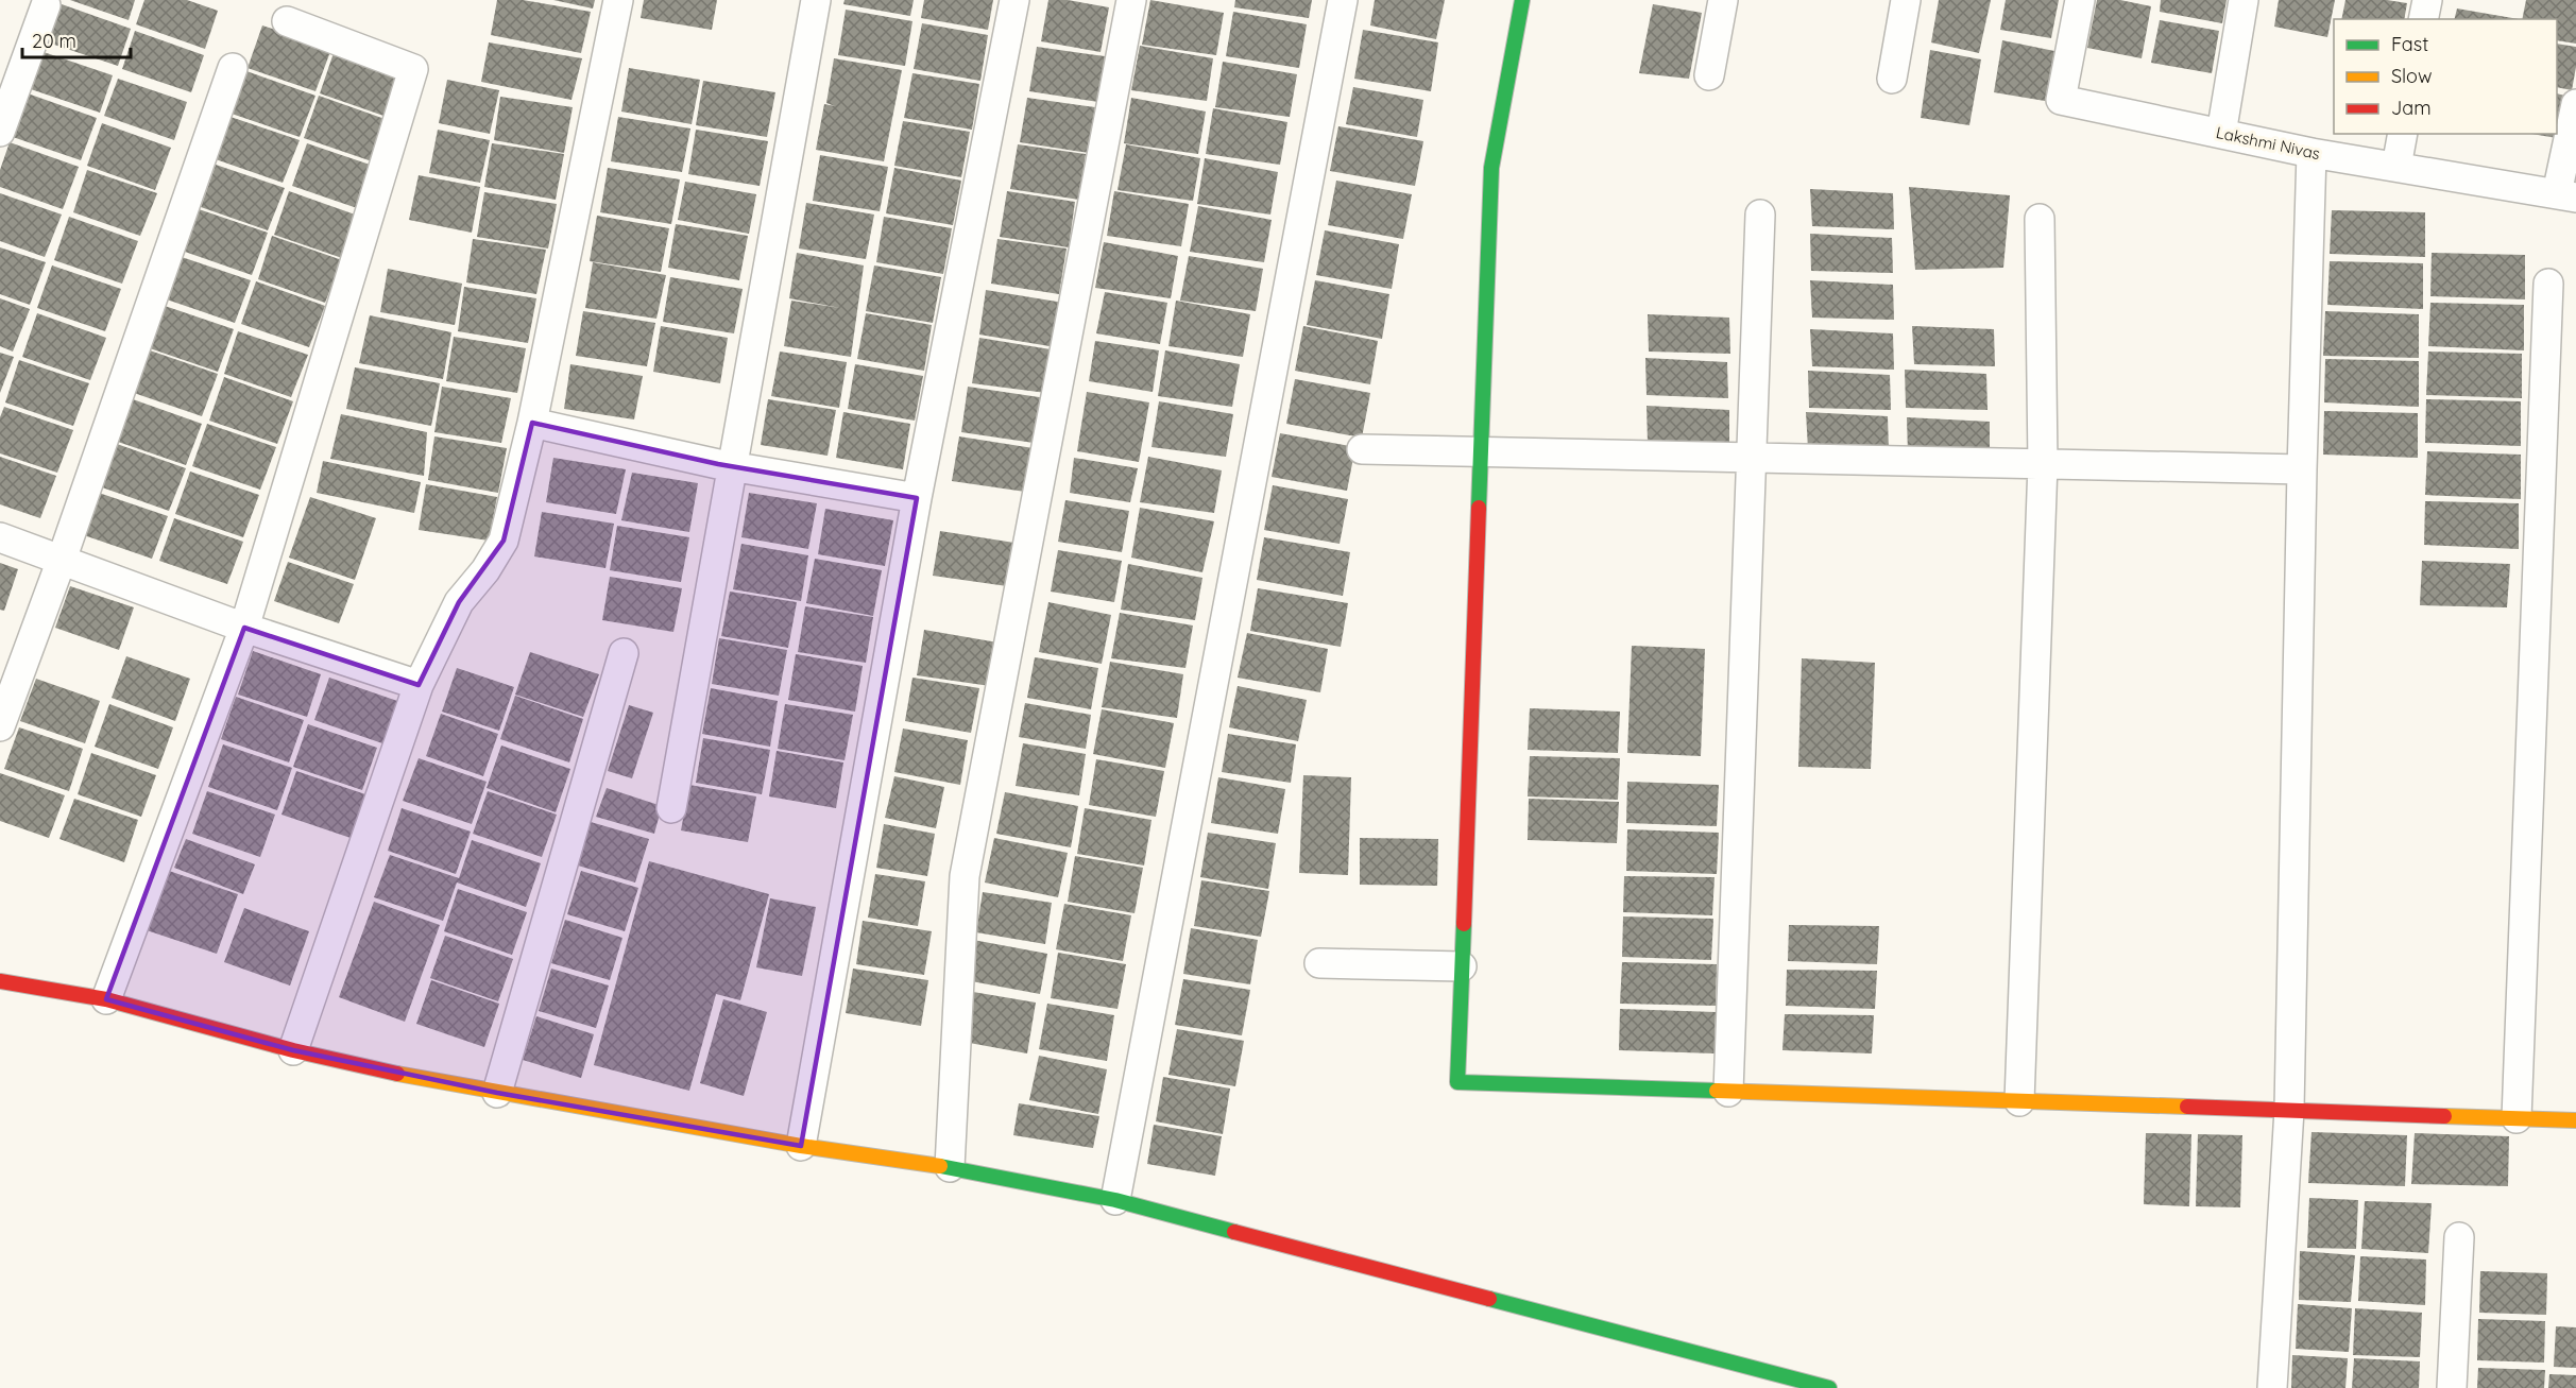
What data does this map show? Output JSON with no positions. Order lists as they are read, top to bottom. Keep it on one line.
{"streets":{"street":["Lakshmi Nivas"]},"legend":["Fast","Slow","Jam"],"scale_bar":"20 m"}
